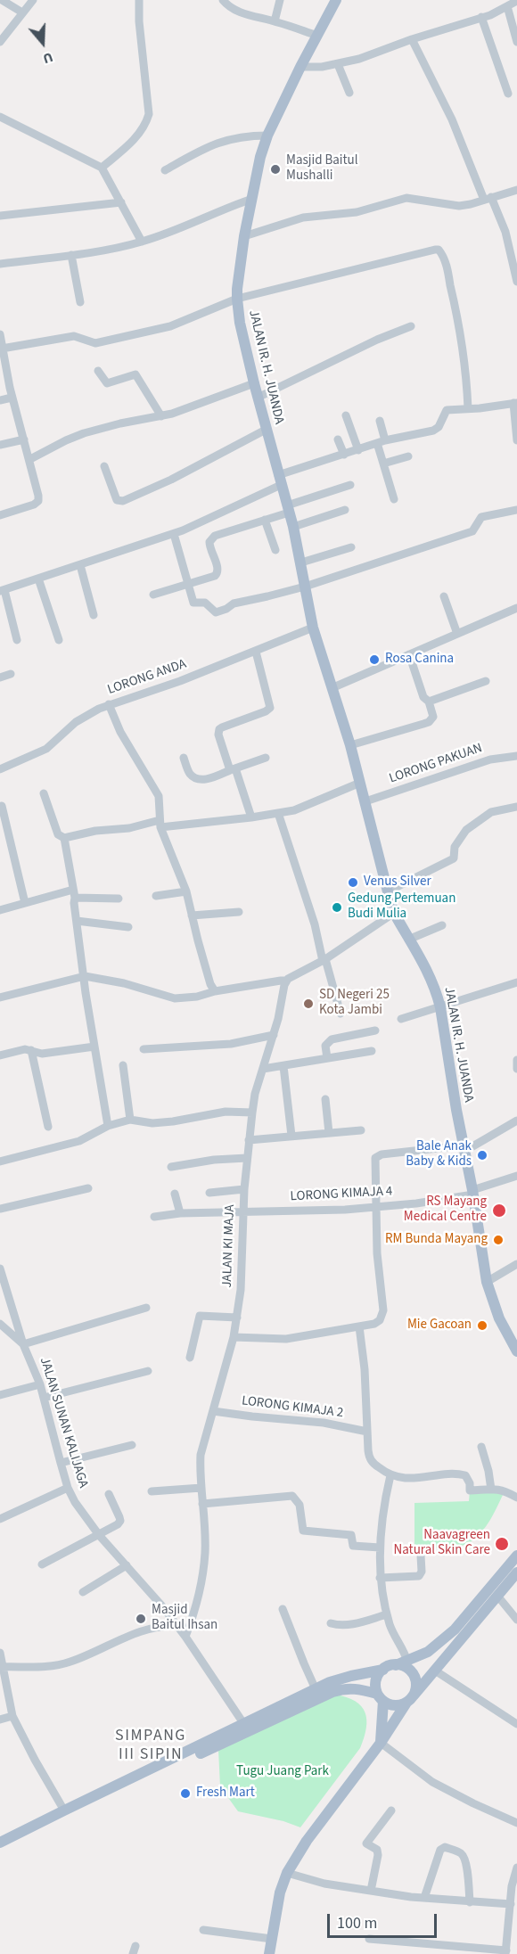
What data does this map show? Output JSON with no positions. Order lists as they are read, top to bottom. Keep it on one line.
{"streets":{"main road":["JALAN IR. H. JUANDA"],"street":["LORONG ANDA","LORONG PAKUAN","LORONG KIMAJA 4","JALAN KI MAJA","LORONG KIMAJA 2","JALAN SUNAN KALIJAGA"]},"crossings":[["JALAN IR. H. JUANDA","LORONG ANDA"],["JALAN IR. H. JUANDA","LORONG PAKUAN"],["JALAN IR. H. JUANDA","LORONG KIMAJA 4"],["LORONG KIMAJA 4","JALAN KI MAJA"],["JALAN KI MAJA","LORONG KIMAJA 2"],["JALAN KI MAJA","JALAN SUNAN KALIJAGA"]],"districts":["SIMPANG III SIPIN"],"parks":["Tugu Juang Park"],"places":["Masjid Baitul Mushalli","Rosa Canina","Venus Silver","Gedung Pertemuan Budi Mulia","SD Negeri 25 Kota Jambi","Bale Anak Baby & Kids","RS Mayang Medical Centre","RM Bunda Mayang","Mie Gacoan","Naavagreen Natural Skin Care","Masjid Baitul Ihsan","Fresh Mart"],"scale_bar":"100 m","north":"bottom"}
